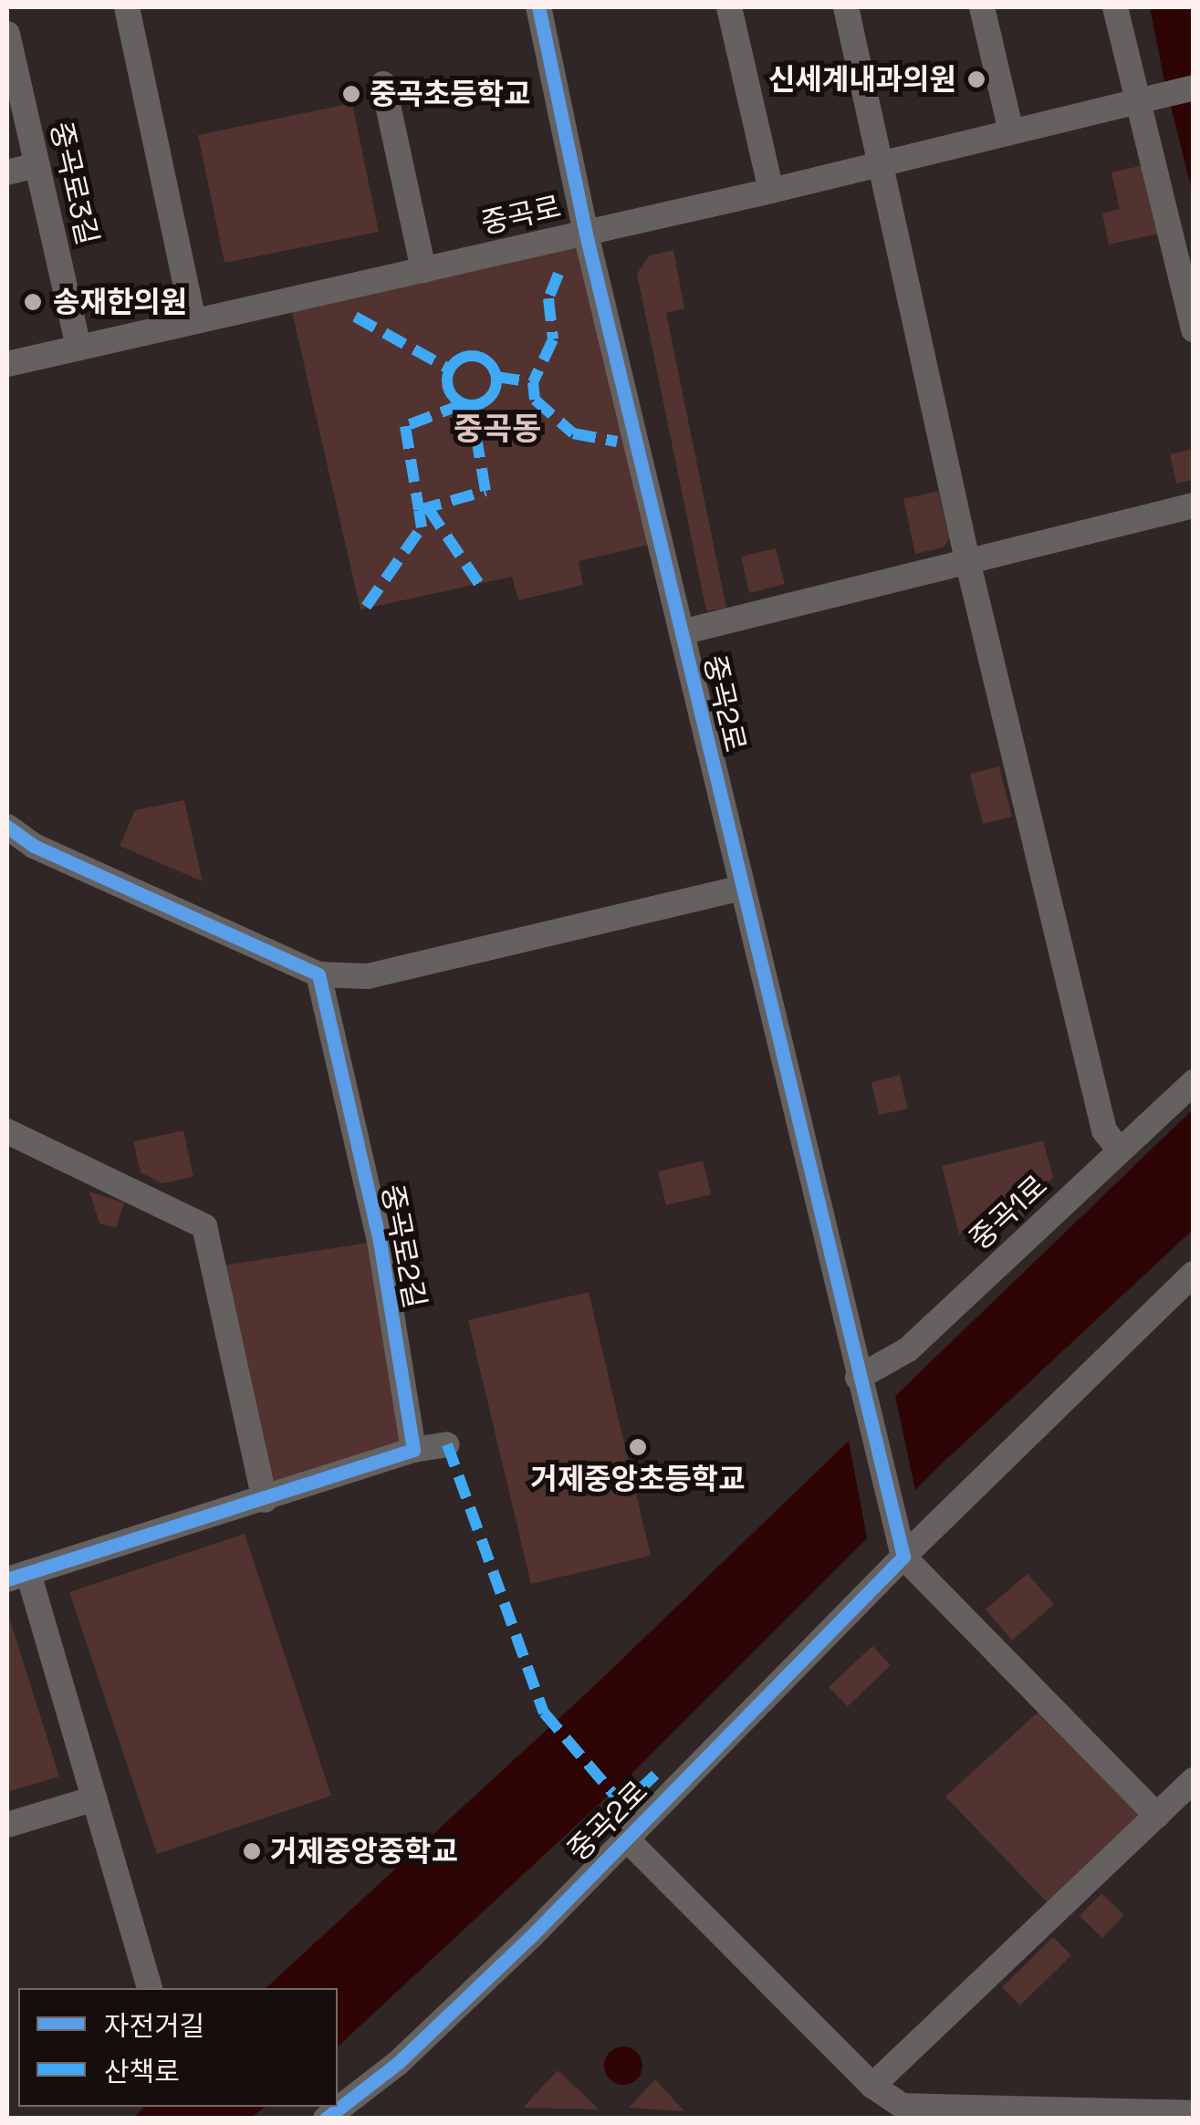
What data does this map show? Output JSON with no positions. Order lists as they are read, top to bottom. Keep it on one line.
{"streets":{"street":["중곡로3길","중곡로","중곡2로","중곡1로","중곡로2길"]},"crossings":[["중곡로3길","중곡로"],["중곡로","중곡2로"],["중곡2로","중곡1로"]],"districts":["중곡동"],"places":["신세계내과의원","중곡초등학교","송재한의원","거제중앙초등학교","거제중앙중학교"],"legend":["자전거길","산책로"]}
